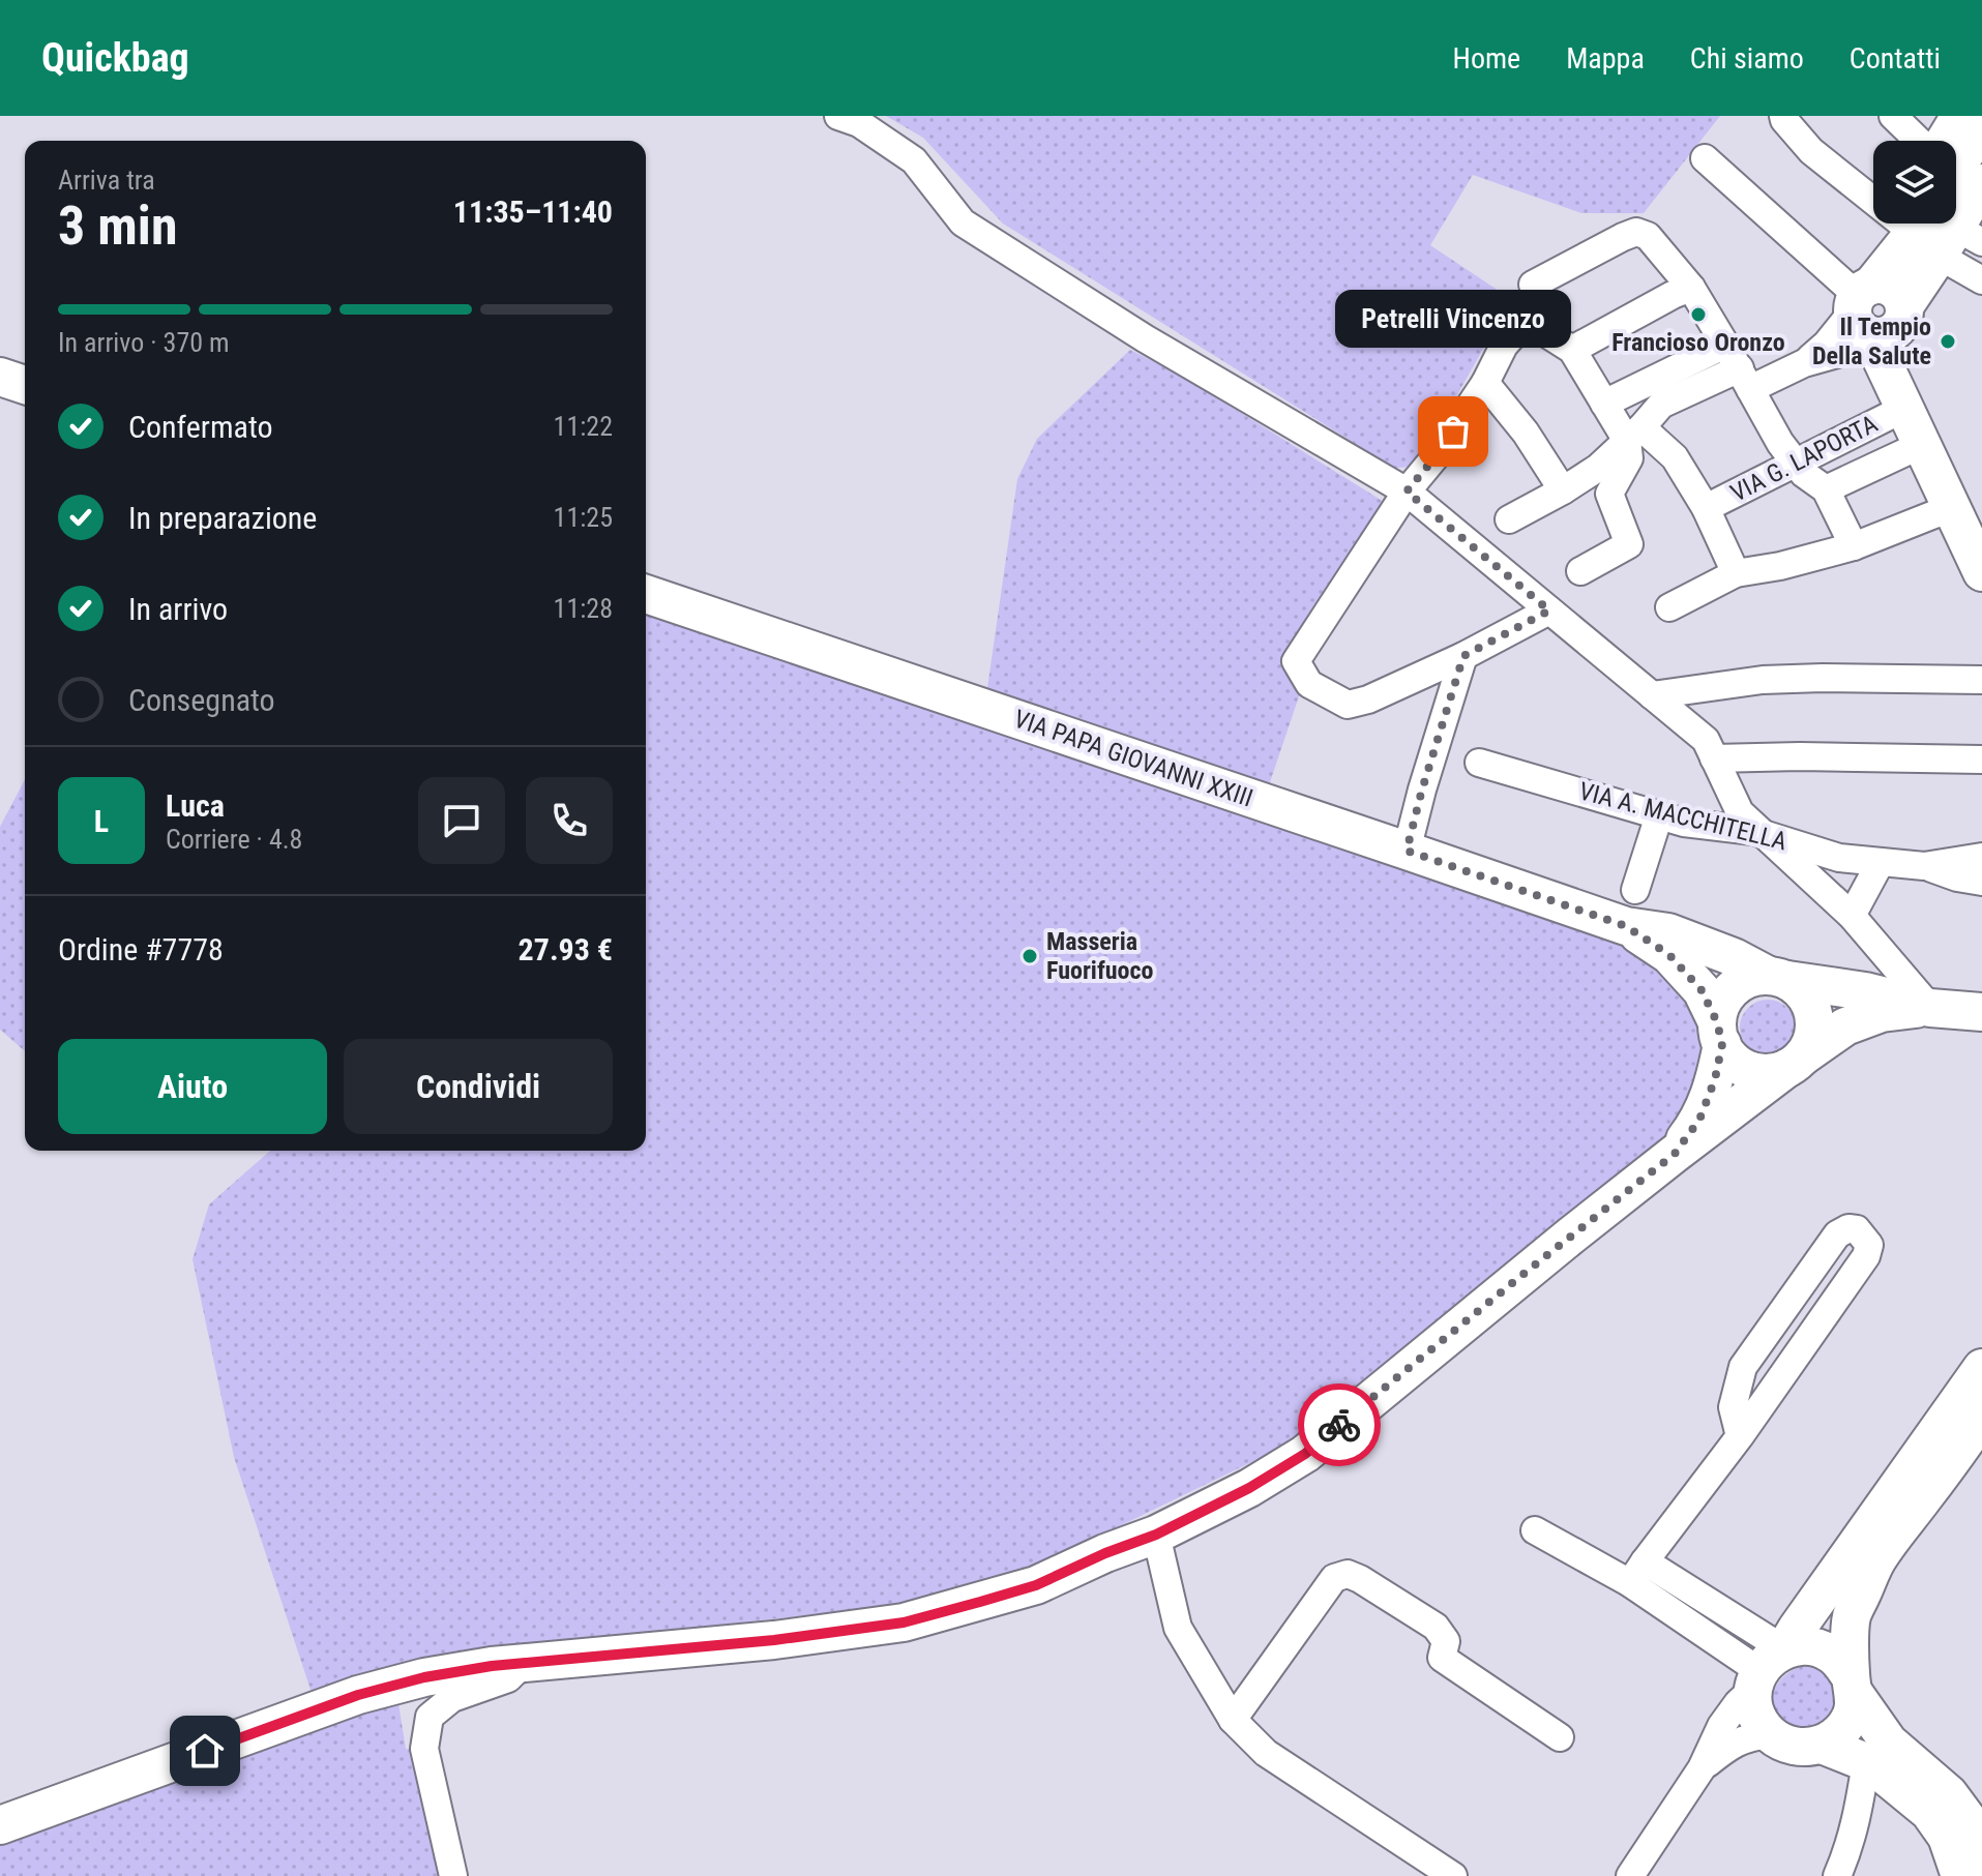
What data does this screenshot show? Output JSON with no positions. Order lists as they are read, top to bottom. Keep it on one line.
{"streets":{"main road":["VIA PAPA GIOVANNI XXIII"],"street":["VIA G. LAPORTA","VIA A. MACCHITELLA"]},"places":["Francioso Oronzo","Il Tempio Della Salute","Petrelli Vincenzo","Masseria Fuorifuoco"],"page":{"header":"Quickbag","nav":["Home","Mappa","Chi siamo","Contatti"],"heading":["3 min","Arriva tra","11:35–11:40"],"panel":["Luca","Corriere · 4.8","Ordine #7778","27.93 €"],"bar":"In arrivo · 370 m","bubble":"Petrelli Vincenzo","list":[["Confermato","11:22"],["In preparazione","11:25"],["In arrivo","11:28"],"Consegnato"],"round":"L","buttons":["Aiuto","Condividi"]}}
